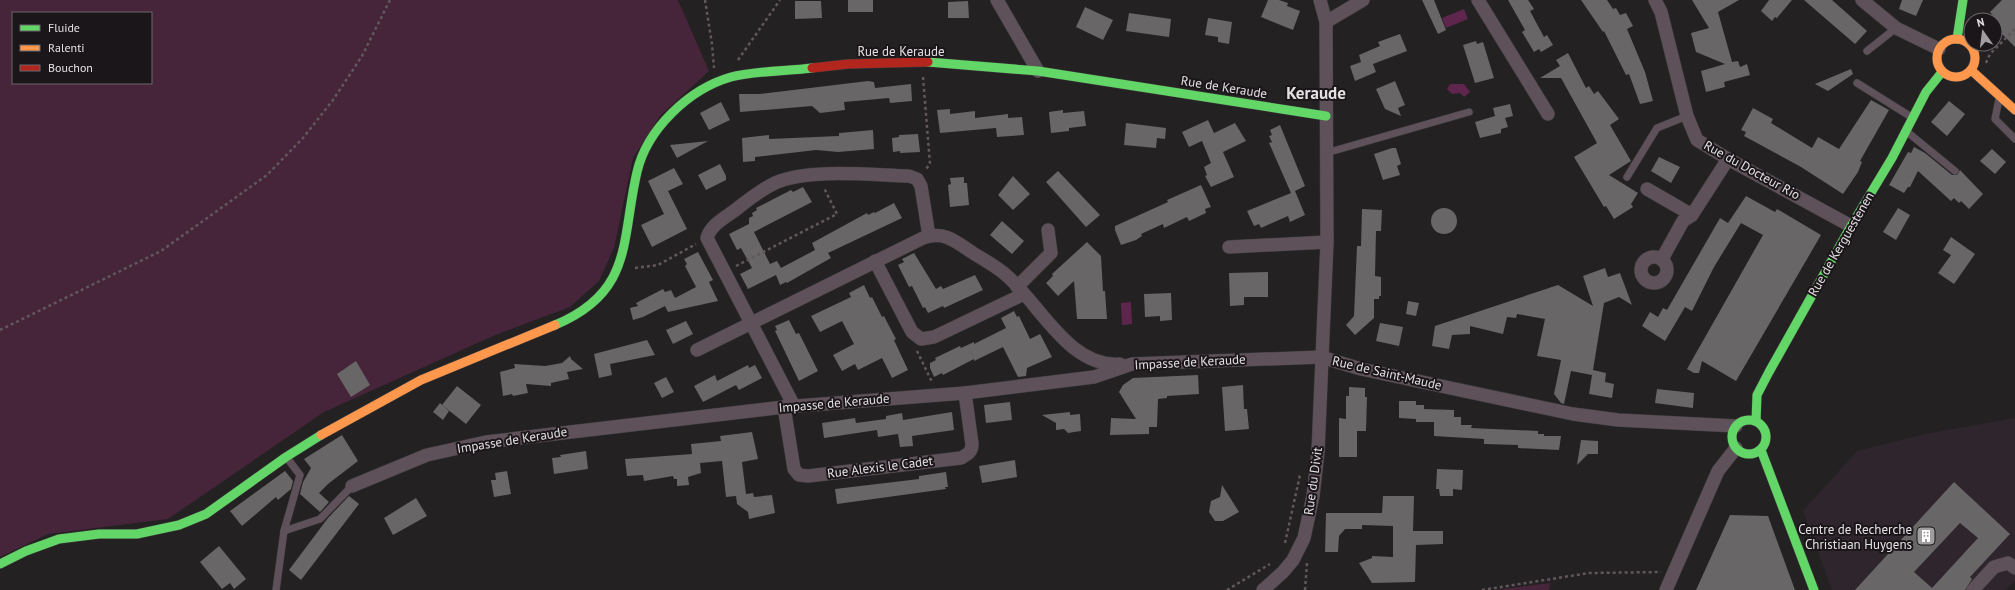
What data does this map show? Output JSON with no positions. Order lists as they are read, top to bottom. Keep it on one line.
{"streets":{"street":["Rue de Keraude","Rue du Docteur Rio","Rue de Kerguestenen","Impasse de Keraude","Rue de Saint-Maude","Rue Alexis le Cadet","Rue du Divit"]},"crossings":[["Rue de Keraude","Rue de Saint-Maude"],["Rue du Docteur Rio","Rue de Kerguestenen"],["Rue de Kerguestenen","Rue de Saint-Maude"],["Impasse de Keraude","Rue de Saint-Maude"],["Impasse de Keraude","Rue Alexis le Cadet"],["Impasse de Keraude","Rue du Divit"],["Rue de Saint-Maude","Rue du Divit"]],"districts":["Keraude"],"places":{"building":["Centre de Recherche Christiaan Huygens"]},"legend":["Fluide","Ralenti","Bouchon"],"north":"top"}
